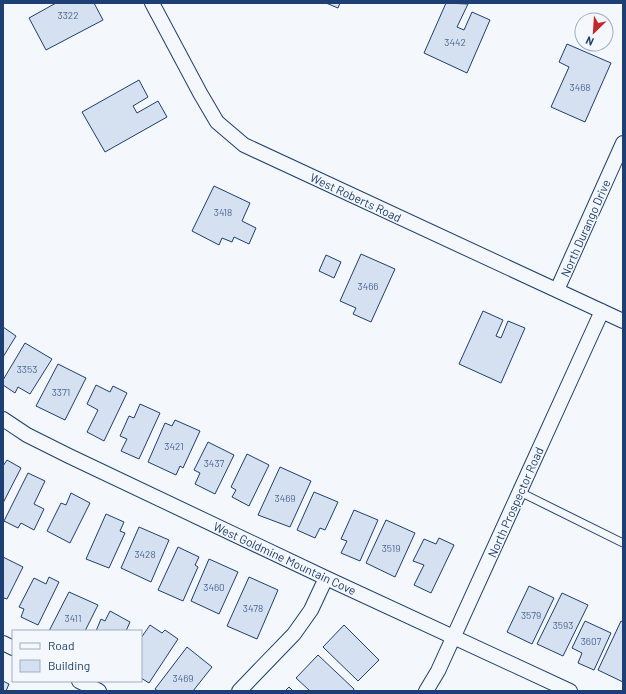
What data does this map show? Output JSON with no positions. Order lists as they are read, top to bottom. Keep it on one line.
{"streets":{"street":["West Roberts Road","North Durango Drive","North Prospector Road","West Goldmine Mountain Cove"]},"crossings":[["West Roberts Road","North Durango Drive"],["West Roberts Road","North Prospector Road"],["North Prospector Road","West Goldmine Mountain Cove"]],"house_numbers":["3322","3442","3468","3418","3466","3353","3371","3421","3437","3469","3519","3428","3460","3478","3579","3411","3593","3607","3469"],"legend":["Road","Building"],"north":"bottom left"}
